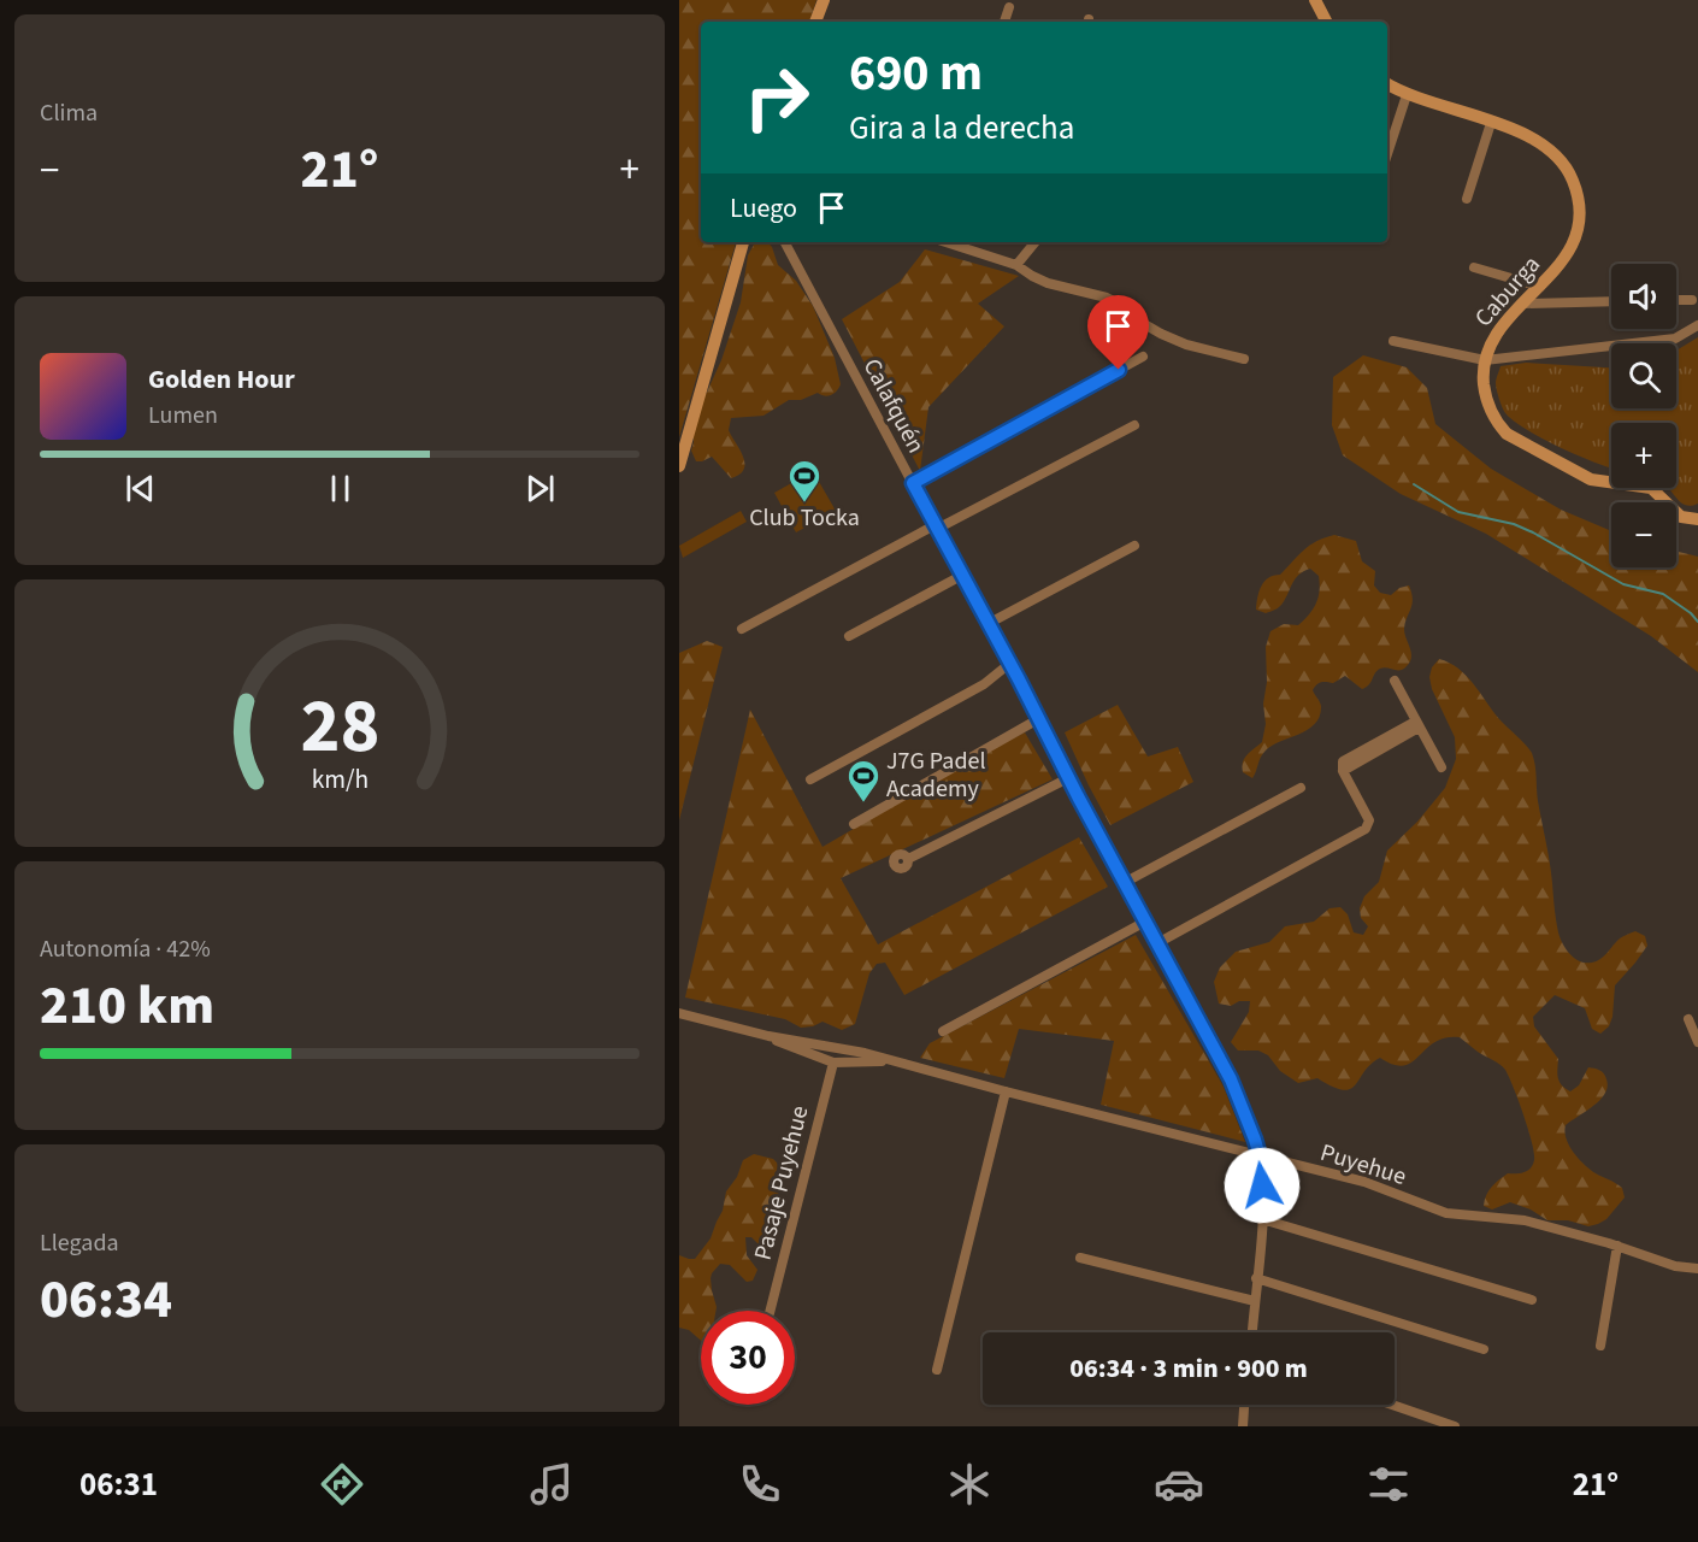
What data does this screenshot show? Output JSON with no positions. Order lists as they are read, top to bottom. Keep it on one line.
{"streets":{"street":["Caburga","Calafquén","Puyehue","Pasaje Puyehue"]},"crossings":[["Calafquén","Puyehue"],["Puyehue","Pasaje Puyehue"]],"places":{"sports":["Club Tocka","J7G Padel Academy"]},"page":{"tile":["Clima",["Autonomía · 42%","210 km"],["Llegada","06:34"]],"turn":["690 m","Gira a la derecha"],"heat":["−","21°","+"],"then":"Luego","map_buttons":["+","−"],"song":["Golden Hour","Lumen"],"limit":"30","trip":"06:34 · 3 min · 900 m","tabs":["06:31","21°"],"gauge":["28","km/h"]}}
